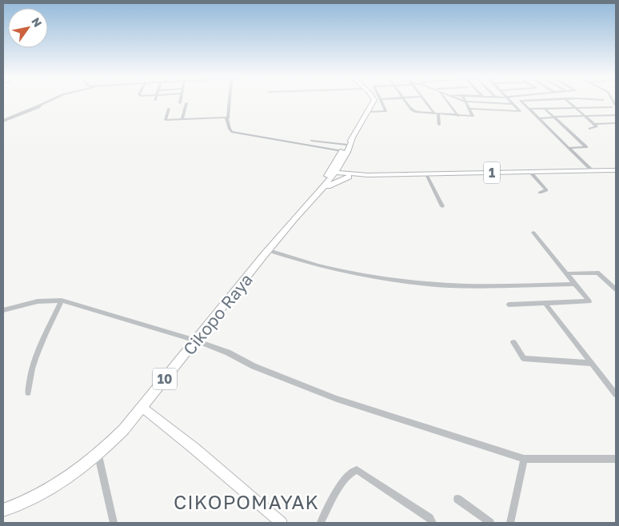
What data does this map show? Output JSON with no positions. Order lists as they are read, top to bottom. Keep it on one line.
{"streets":{"highway":["1","Cikopo Raya","10"]},"crossings":[["1","Cikopo Raya"]],"districts":["CIKOPOMAYAK"],"north":"top right"}
